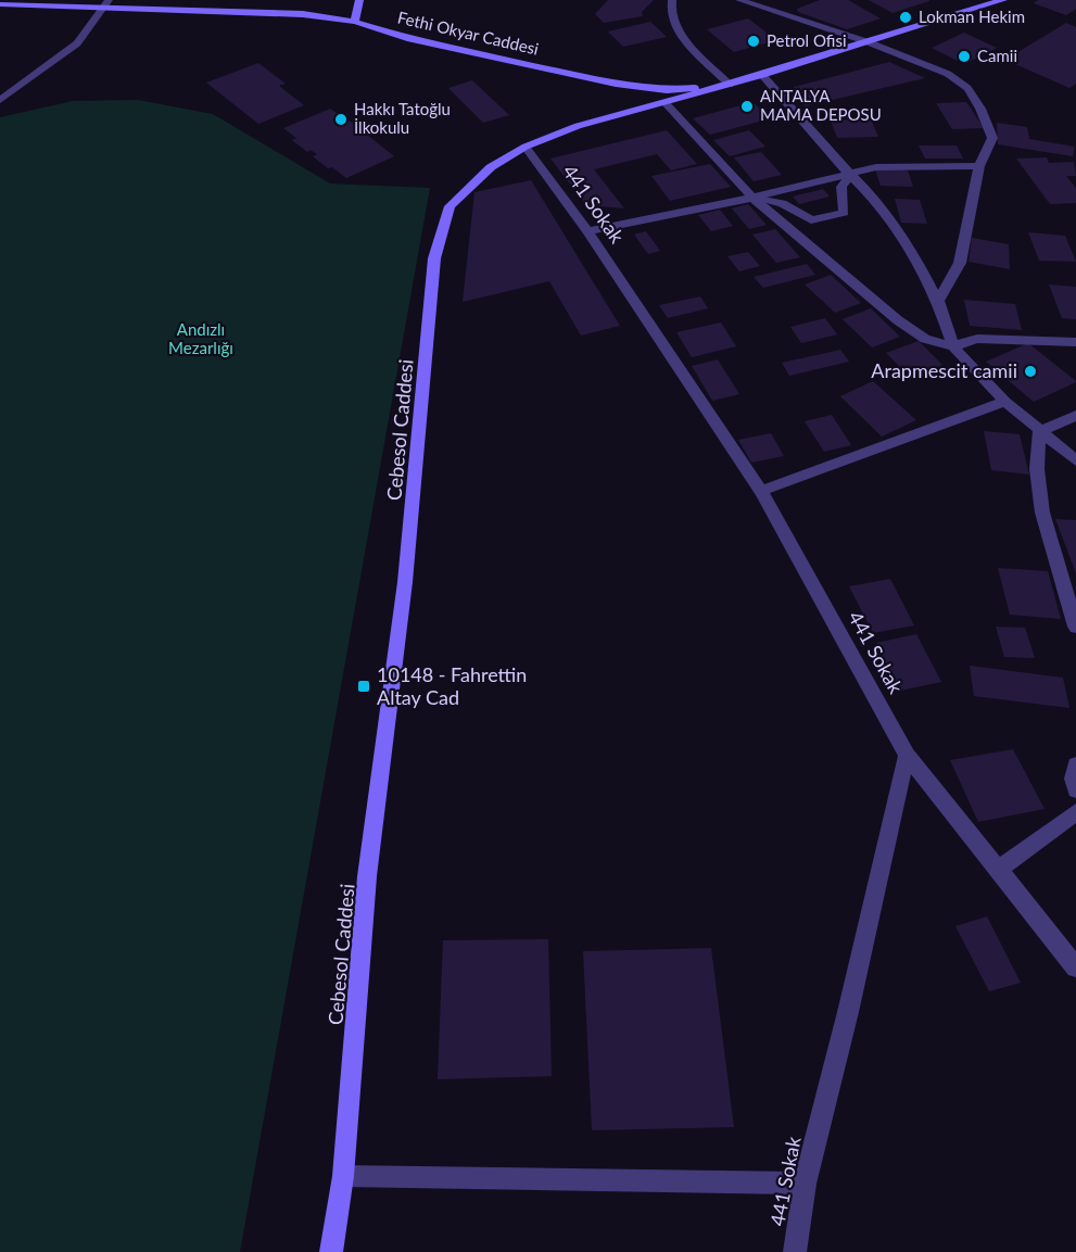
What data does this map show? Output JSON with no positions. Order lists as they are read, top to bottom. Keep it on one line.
{"streets":{"main road":["Fethi Okyar Caddesi","Cebesol Caddesi"],"street":["441 Sokak"]},"crossings":[["Fethi Okyar Caddesi","Cebesol Caddesi"],["441 Sokak","Cebesol Caddesi"]],"parks":["Andızlı Mezarlığı"],"places":{"other":["Lokman Hekim","Petrol Ofisi","Camii","ANTALYA MAMA DEPOSU","Hakkı Tatoğlu İlkokulu","Arapmescit camii"],"transit":["10148 - Fahrettin Altay Cad"]}}
